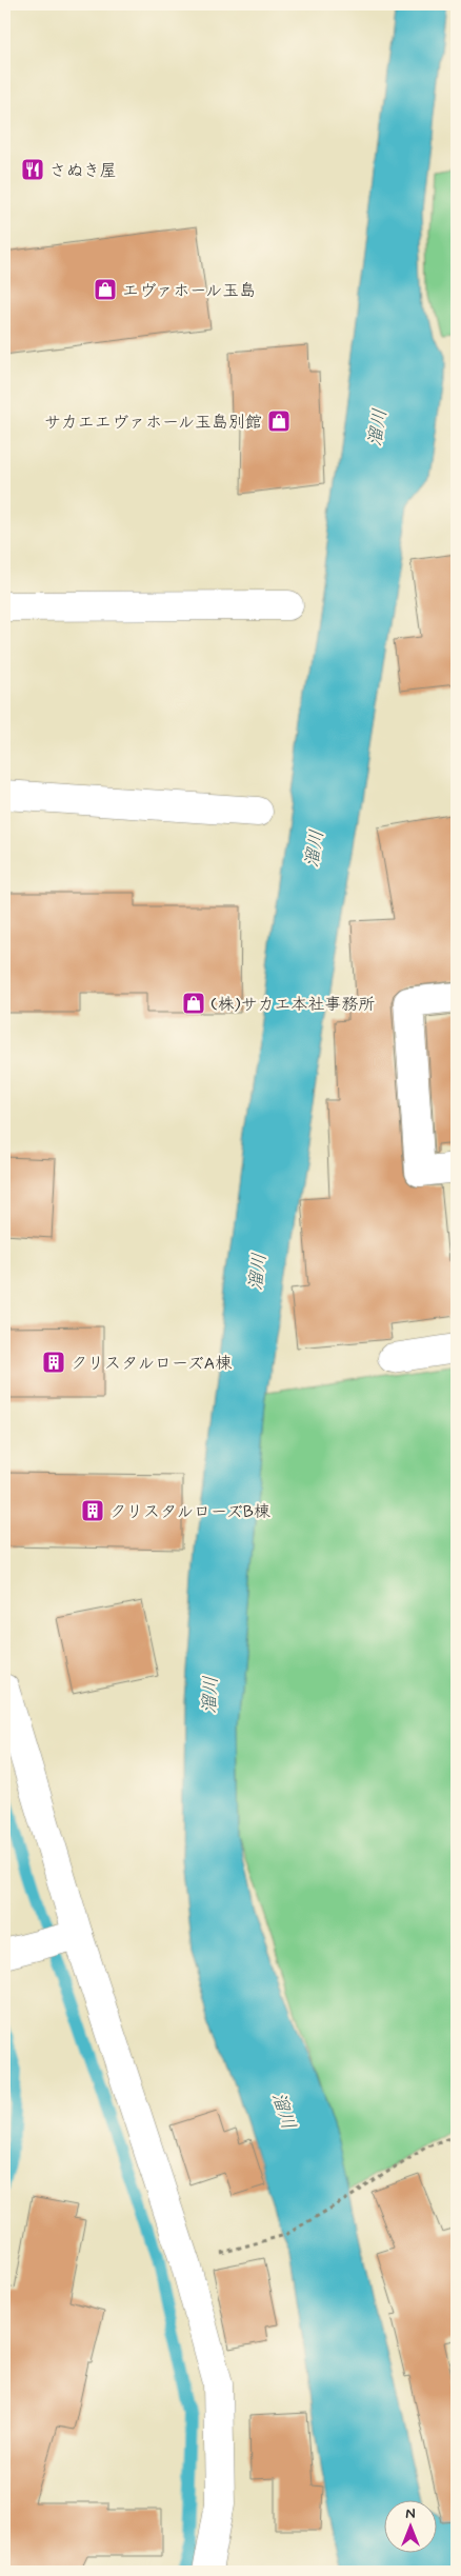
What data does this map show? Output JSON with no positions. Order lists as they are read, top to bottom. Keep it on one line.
{"water":["溜川"],"places":{"restaurant":["さぬき屋"],"shop":["エヴァホール玉島","サカエエヴァホール玉島別館","(株)サカエ本社事務所"],"building":["クリスタルローズA棟","クリスタルローズB棟"]},"north":"top"}
